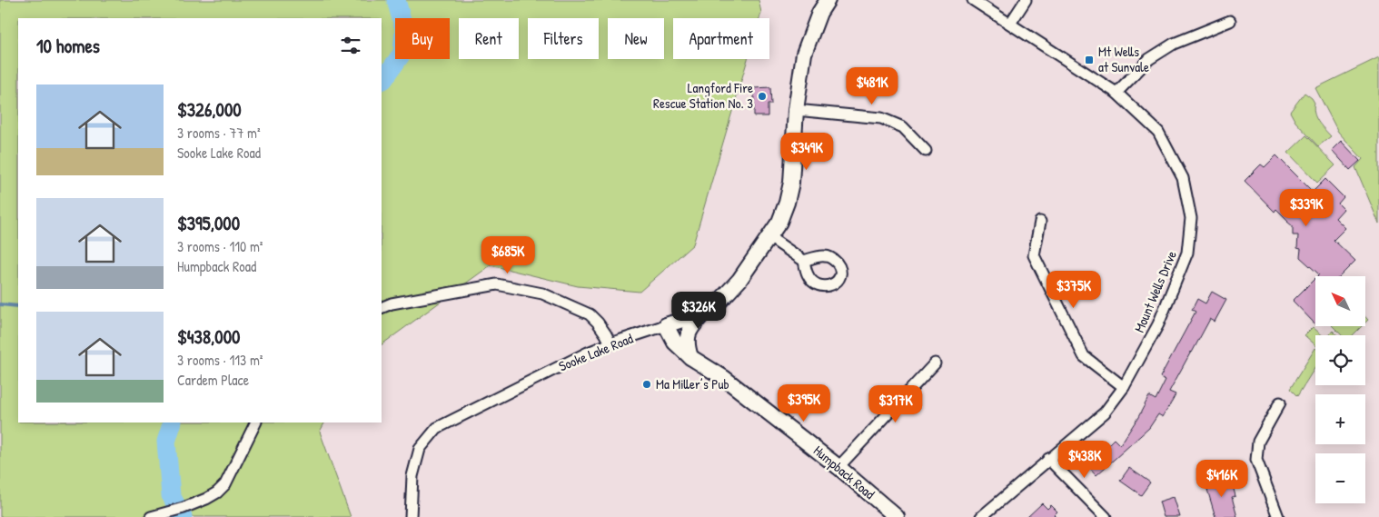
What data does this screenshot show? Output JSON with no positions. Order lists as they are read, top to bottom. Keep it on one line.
{"streets":{"street":["Mount Wells Drive","Sooke Lake Road","Humpback Road"]},"crossings":[["Sooke Lake Road","Humpback Road"]],"places":{"transit":["Mt Wells at Sunvale"],"other":["Langford Fire Rescue Station No. 3","Ma Miller’s Pub"]},"north":"top left","page":{"chip":["Buy","Rent","Filters","New","Apartment"],"heading":"10 homes","price":["$481K","$349K","$339K","$685K","$375K","$326K","$395K","$317K","$438K","$416K"],"list":[{"name":"$326,000","note":"3 rooms · 77 m² · Sooke Lake Road"},{"name":"$395,000","note":"3 rooms · 110 m² · Humpback Road"},{"name":"$438,000","note":"3 rooms · 113 m² · Cardem Place"}],"map_buttons":["+","−"]}}
